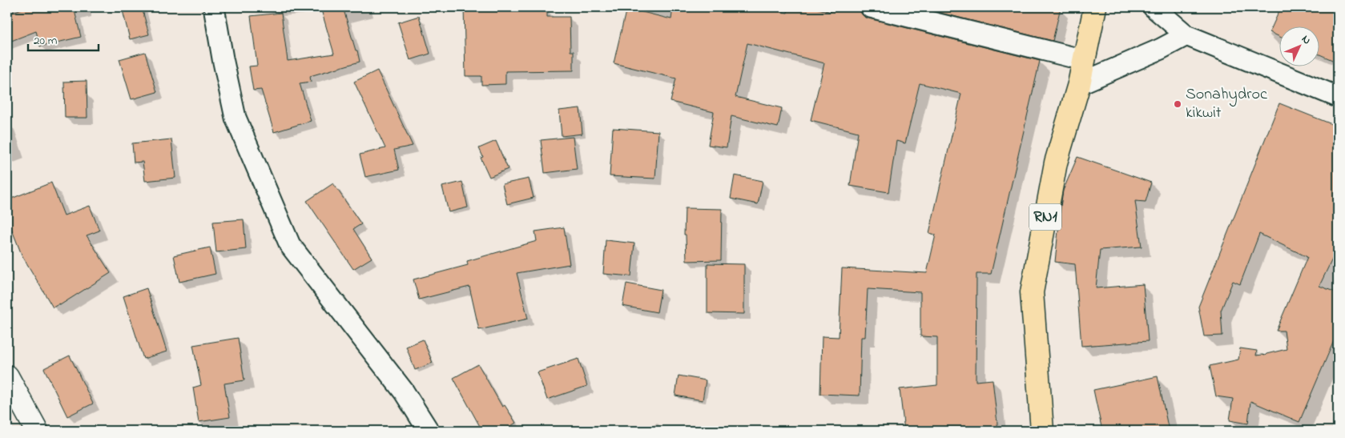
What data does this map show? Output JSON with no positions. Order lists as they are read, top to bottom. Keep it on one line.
{"streets":{"highway":["RN1"]},"places":["Sonahydroc kikwit"],"scale_bar":"20 m","north":"top right"}
